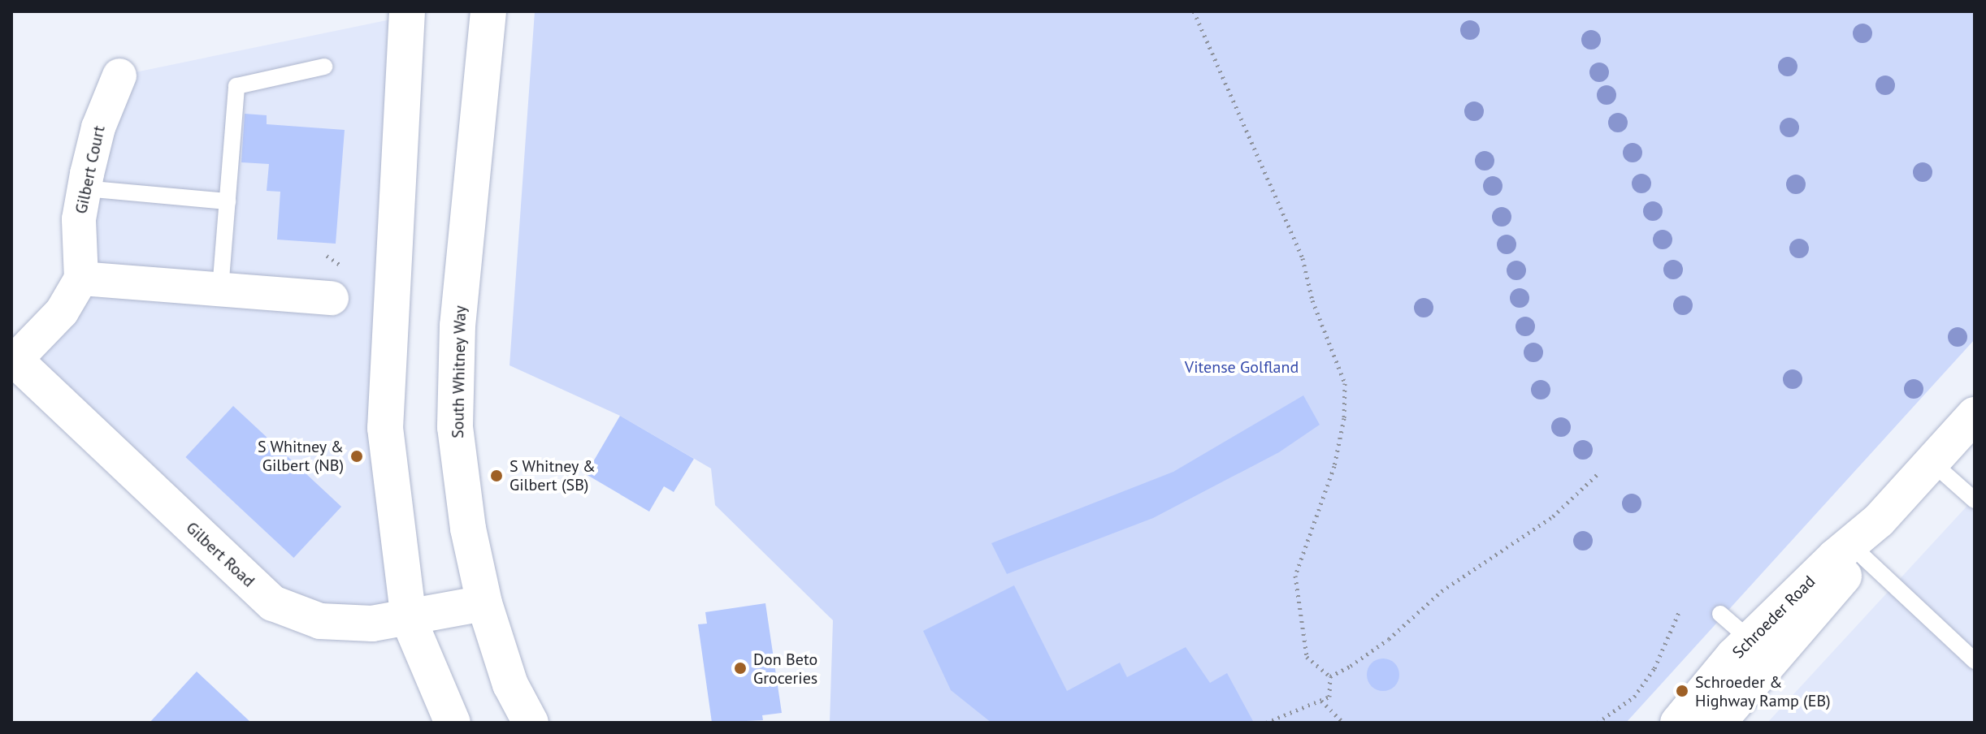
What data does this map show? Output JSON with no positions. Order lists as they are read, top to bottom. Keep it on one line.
{"streets":{"main road":["South Whitney Way","Gilbert Road","Schroeder Road"],"street":["Gilbert Court"]},"crossings":[["South Whitney Way","Gilbert Road"]],"parks":["Vitense Golfland"],"places":["S Whitney & Gilbert (NB)","S Whitney & Gilbert (SB)","Don Beto Groceries","Schroeder & Highway Ramp (EB)"]}
